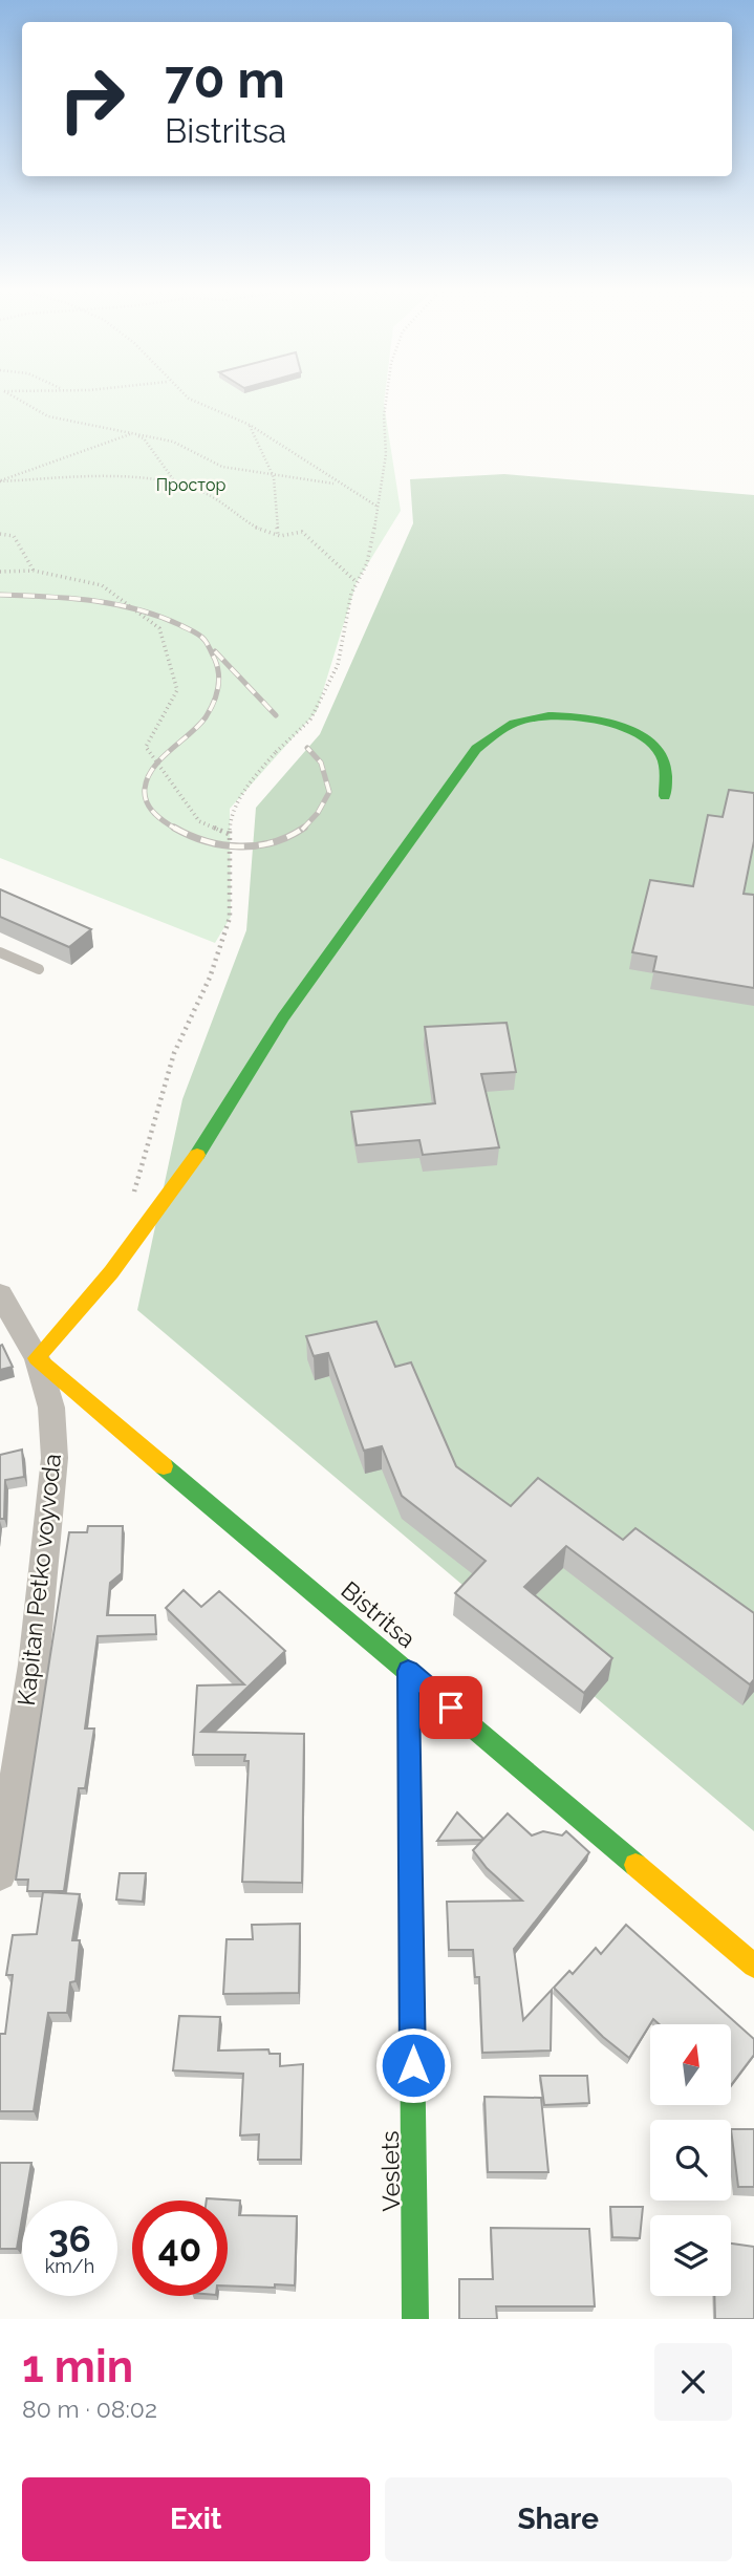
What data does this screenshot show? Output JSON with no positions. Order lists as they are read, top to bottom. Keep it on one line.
{"streets":{"street":["Kapitan Petko voyvoda","Bistritsa","Veslets"]},"crossings":[["Kapitan Petko voyvoda","Bistritsa"],["Bistritsa","Veslets"]],"parks":["Простор"],"north":"top","page":{"turn":["70 m","Bistritsa"],"speed":"36 km/h","limit":"40","heading":["1 min","80 m · 08:02"],"buttons":["Exit","Share"]}}
